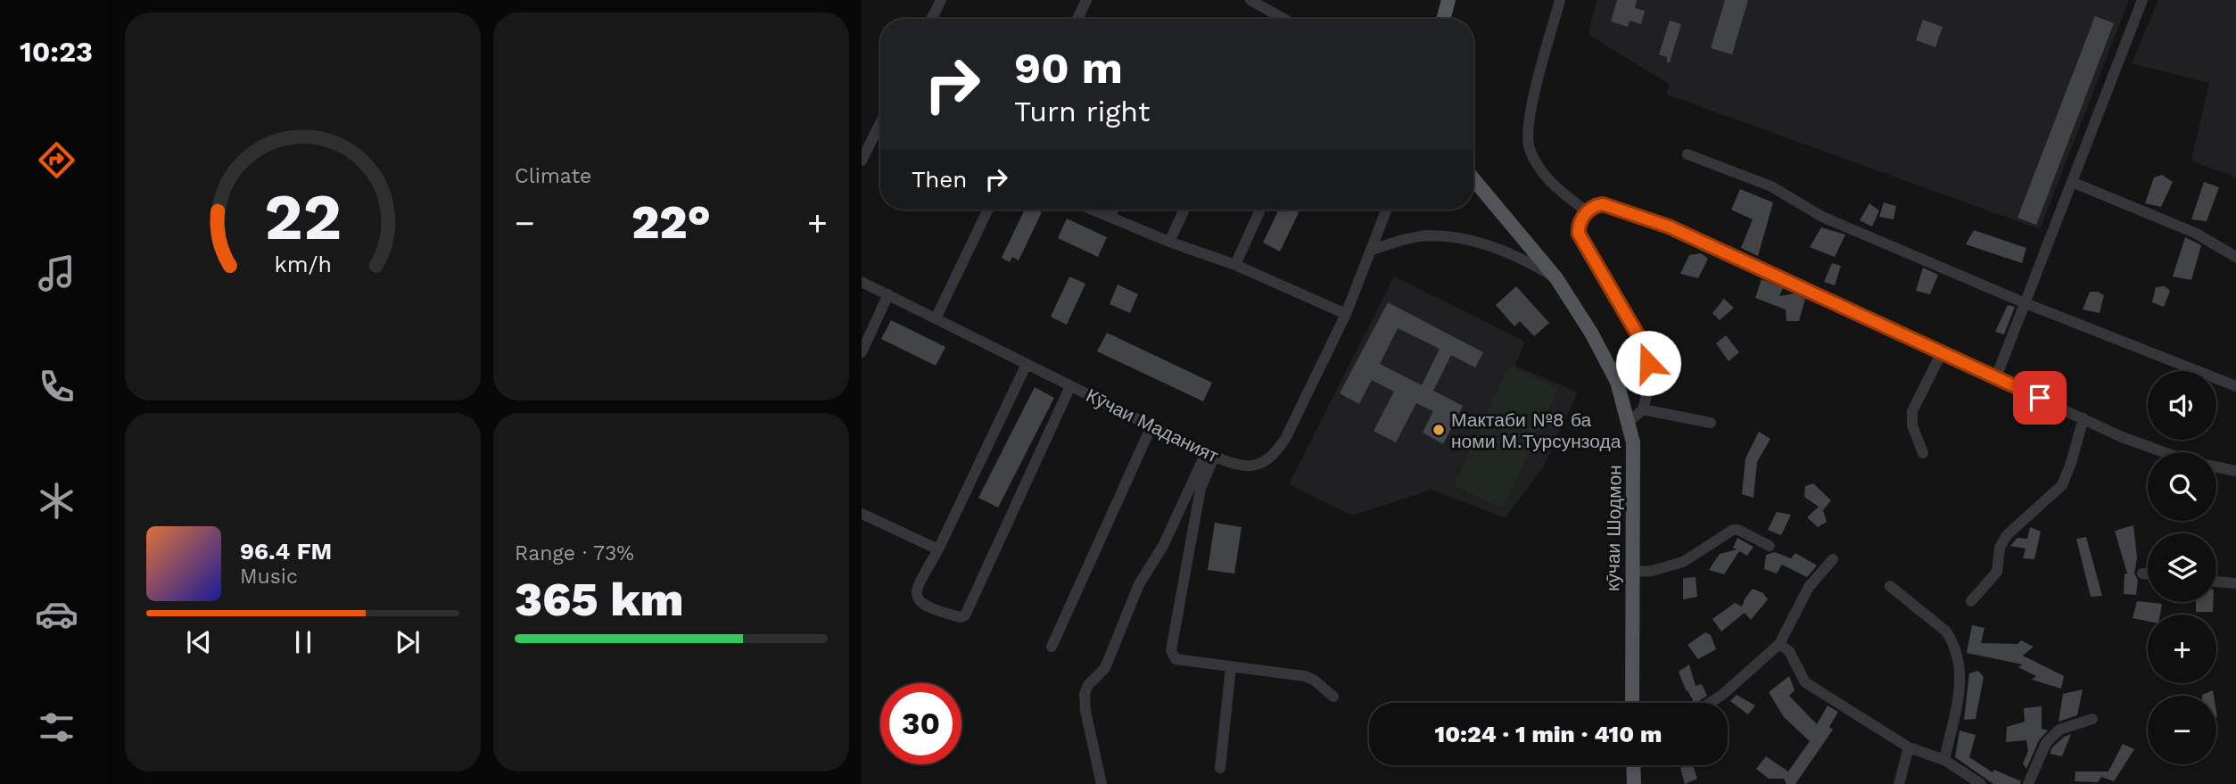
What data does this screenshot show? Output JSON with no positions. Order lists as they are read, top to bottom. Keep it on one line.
{"streets":{"main road":["кӯчаи Шодмон"],"street":["Кӯчаи Маданият"]},"places":["Мактаби №8 ба номи М.Турсунзода"],"page":{"tabs":"10:23","tile":["Climate",["Range · 73%","365 km"]],"turn":["90 m","Turn right"],"then":"Then","heat":["−","22°","+"],"map_buttons":["+","−"],"song":["96.4 FM","Music"],"limit":"30","trip":"10:24 · 1 min · 410 m","gauge":["22","km/h"]}}
